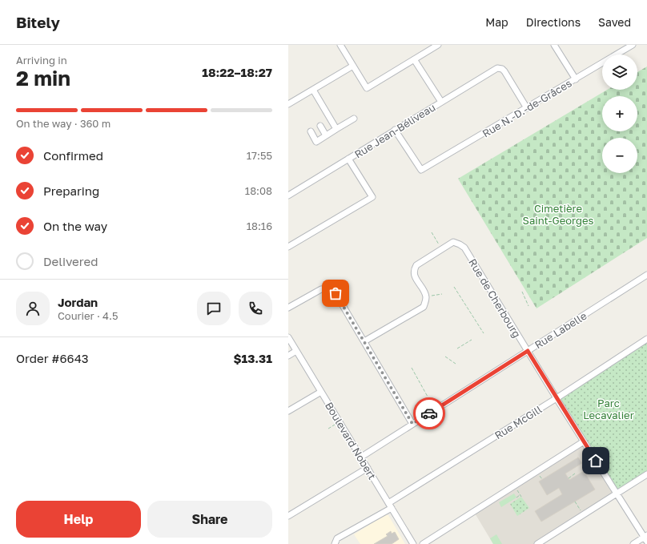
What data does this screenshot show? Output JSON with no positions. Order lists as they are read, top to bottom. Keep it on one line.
{"streets":{"street":["Rue N.-D.-de-Grâces","Rue Jean-Béliveau","Rue de Cherbourg","Rue Labelle","Rue McGill","Boulevard Nobert"]},"crossings":[["Rue N.-D.-de-Grâces","Rue Jean-Béliveau"],["Rue de Cherbourg","Rue Labelle"],["Rue de Cherbourg","Rue McGill"],["Rue Labelle","Boulevard Nobert"],["Rue McGill","Boulevard Nobert"]],"parks":["Cimetière Saint-Georges","Parc Lecavalier"],"page":{"header":"Bitely","nav":["Map","Directions","Saved"],"heading":["2 min","Arriving in","18:22–18:27"],"panel":["Jordan","Courier · 4.5","Order #6643","$13.31"],"map_buttons":["+","−"],"bar":"On the way · 360 m","list":[["Confirmed","17:55"],["Preparing","18:08"],["On the way","18:16"],"Delivered"],"buttons":["Help","Share"]}}
